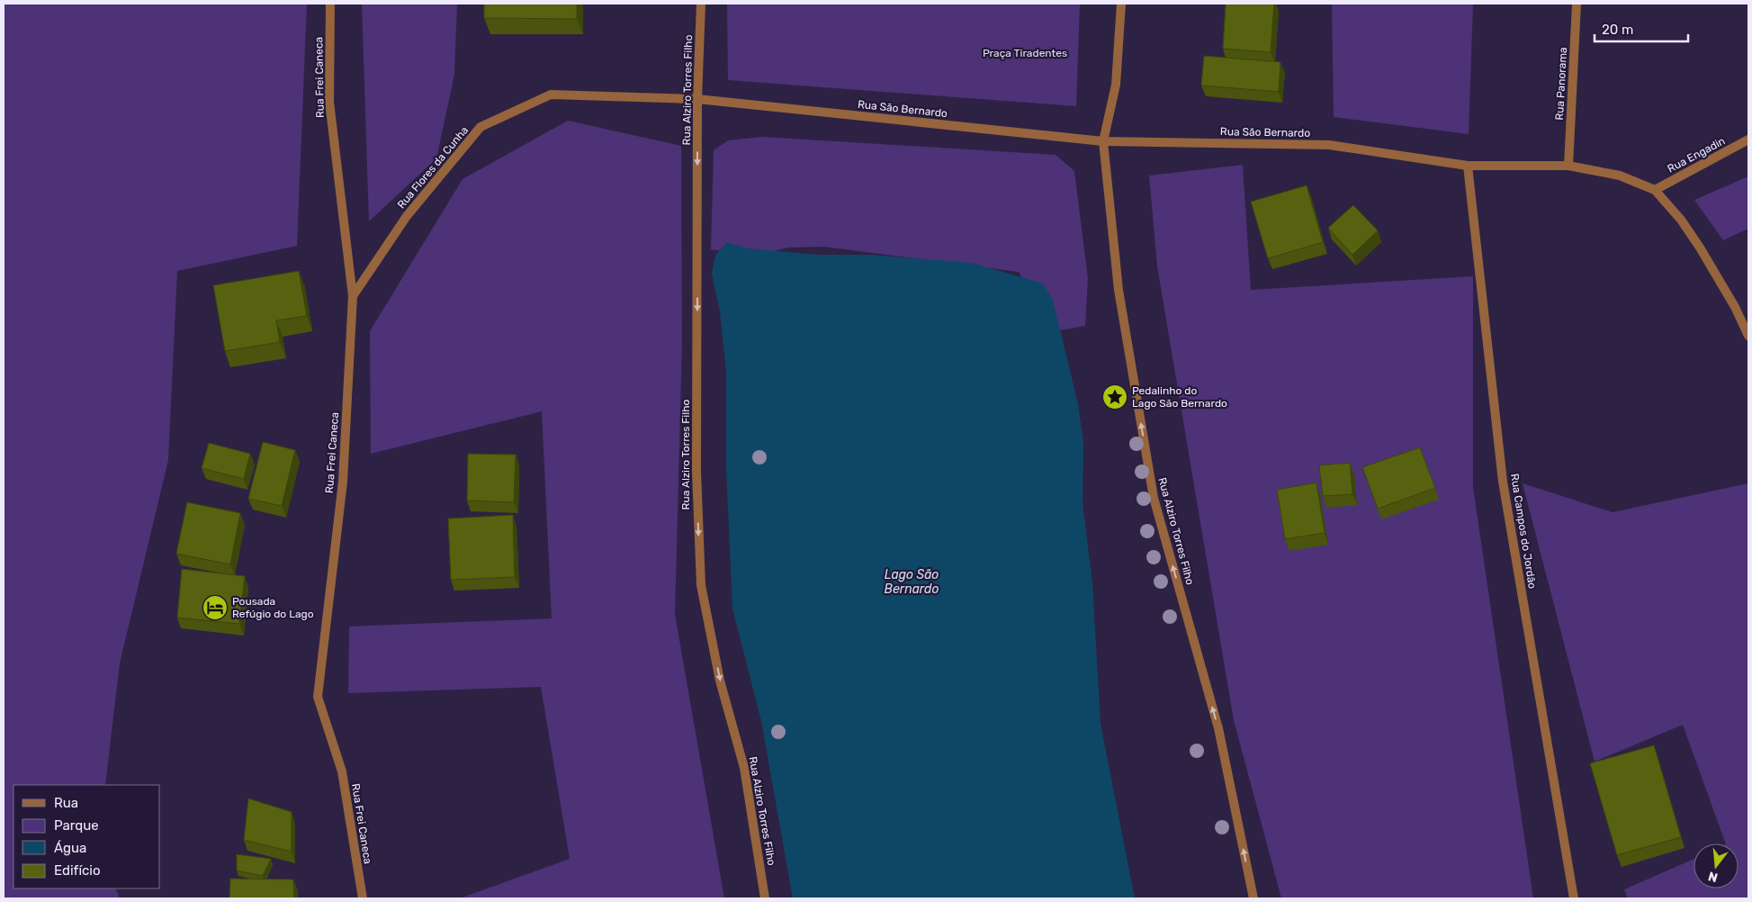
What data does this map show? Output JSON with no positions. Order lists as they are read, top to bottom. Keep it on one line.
{"streets":{"street":["Rua Frei Caneca","Rua Panorama","Rua Alziro Torres Filho","Rua São Bernardo","Rua Engadin","Rua Flores da Cunha","Rua Campos do Jordão"]},"crossings":[["Rua Frei Caneca","Rua Flores da Cunha"],["Rua Panorama","Rua São Bernardo"],["Rua Alziro Torres Filho","Rua São Bernardo"],["Rua Alziro Torres Filho","Rua Flores da Cunha"],["Rua São Bernardo","Rua Engadin"],["Rua São Bernardo","Rua Flores da Cunha"],["Rua São Bernardo","Rua Campos do Jordão"]],"water":["Lago São Bernardo"],"parks":["Praça Tiradentes"],"places":{"place":["Pedalinho do Lago São Bernardo"],"hotel":["Pousada Refúgio do Lago"]},"legend":["Rua","Parque","Água","Edifício"],"scale_bar":"20 m","north":"bottom"}
